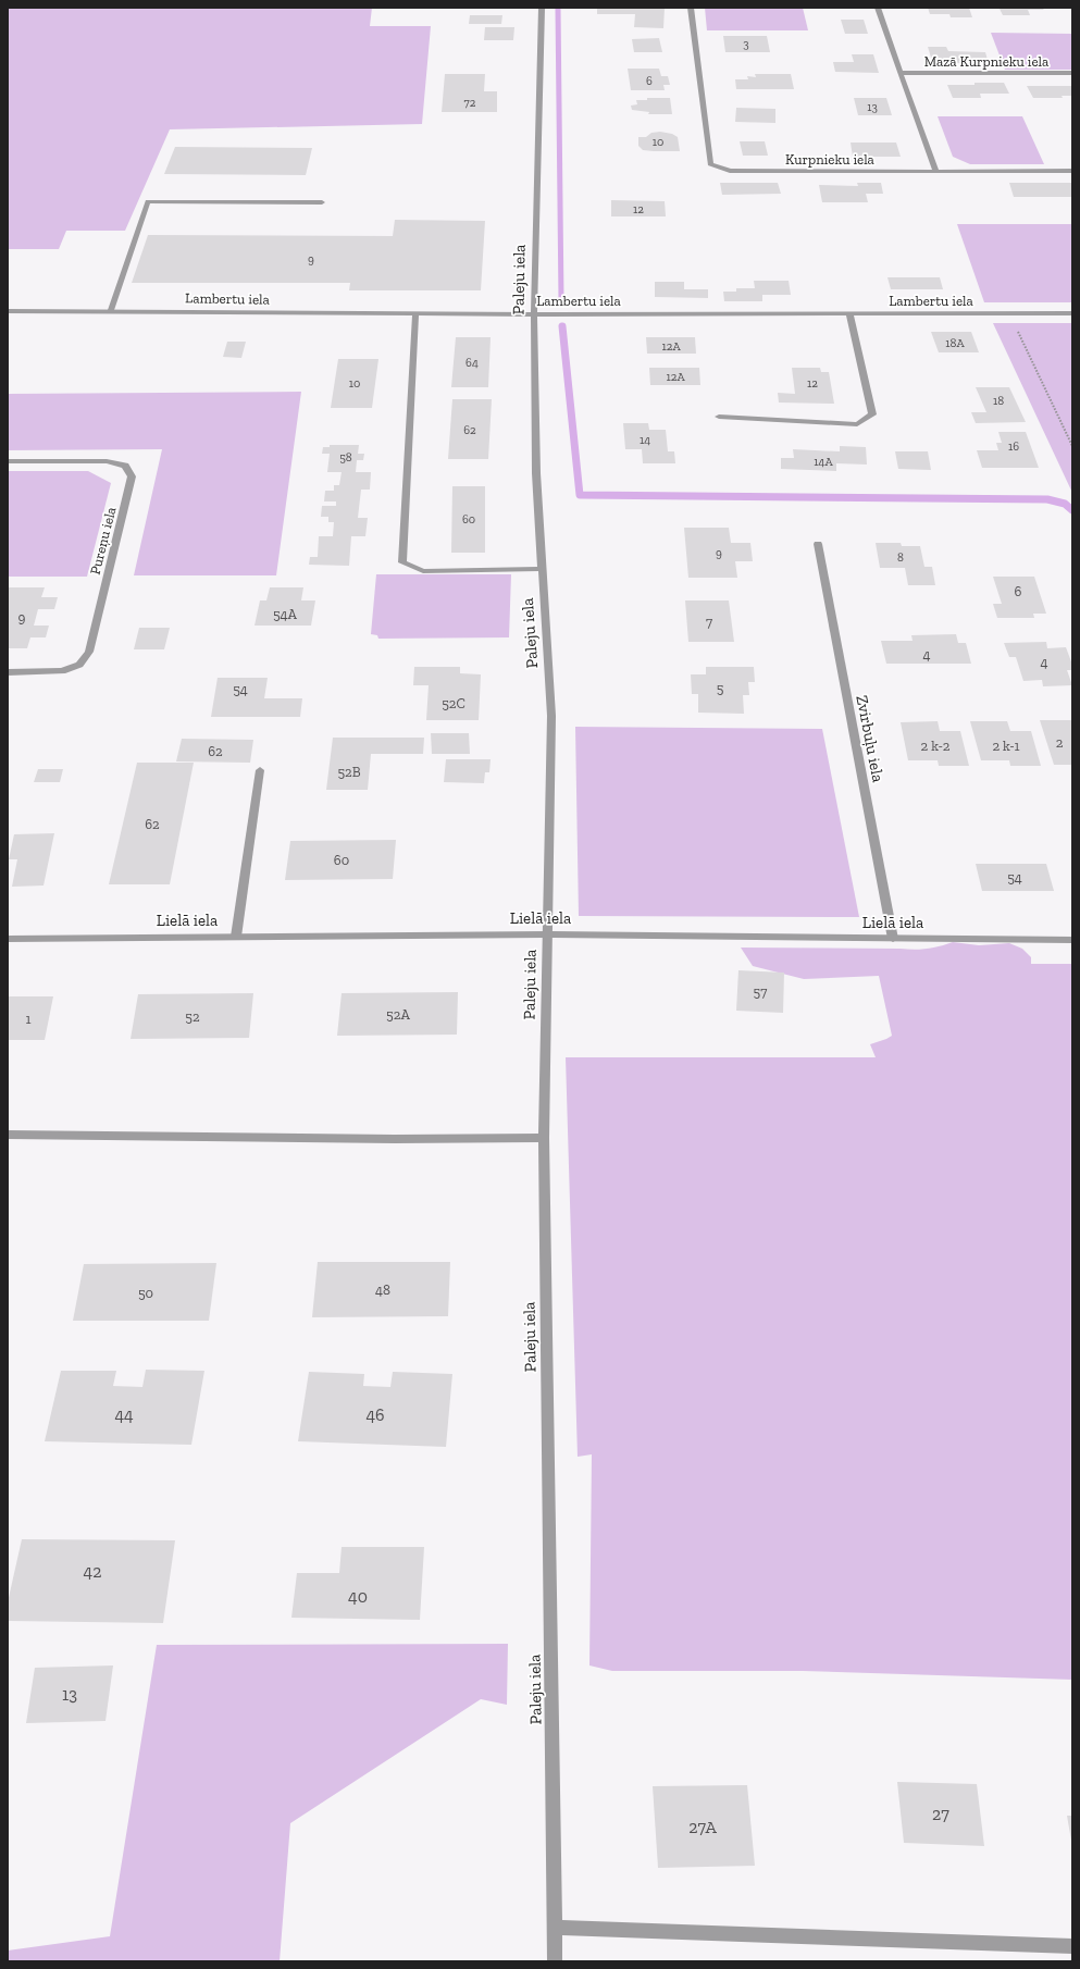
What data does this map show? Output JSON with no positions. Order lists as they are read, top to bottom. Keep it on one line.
{"streets":{"street":["Mazā Kurpnieku iela","Kurpnieku iela","Paleju iela","Lambertu iela","Pureņu iela","Zvirbuļu iela","Lielā iela"]},"crossings":[["Paleju iela","Lambertu iela"],["Paleju iela","Lielā iela"],["Zvirbuļu iela","Lielā iela"]],"house_numbers":["3","6","72","13","10","12","9","18A","12A","64","12A","10","12","18","62","14","16","58","14A","60","9","8","6","54A","9","7","4","4","5","54","52C","2","2 k-2","2 k-1","62","52B","62","60","54","57","52A","52","1","48","50","44","46","42","40","13","27","27A"]}
